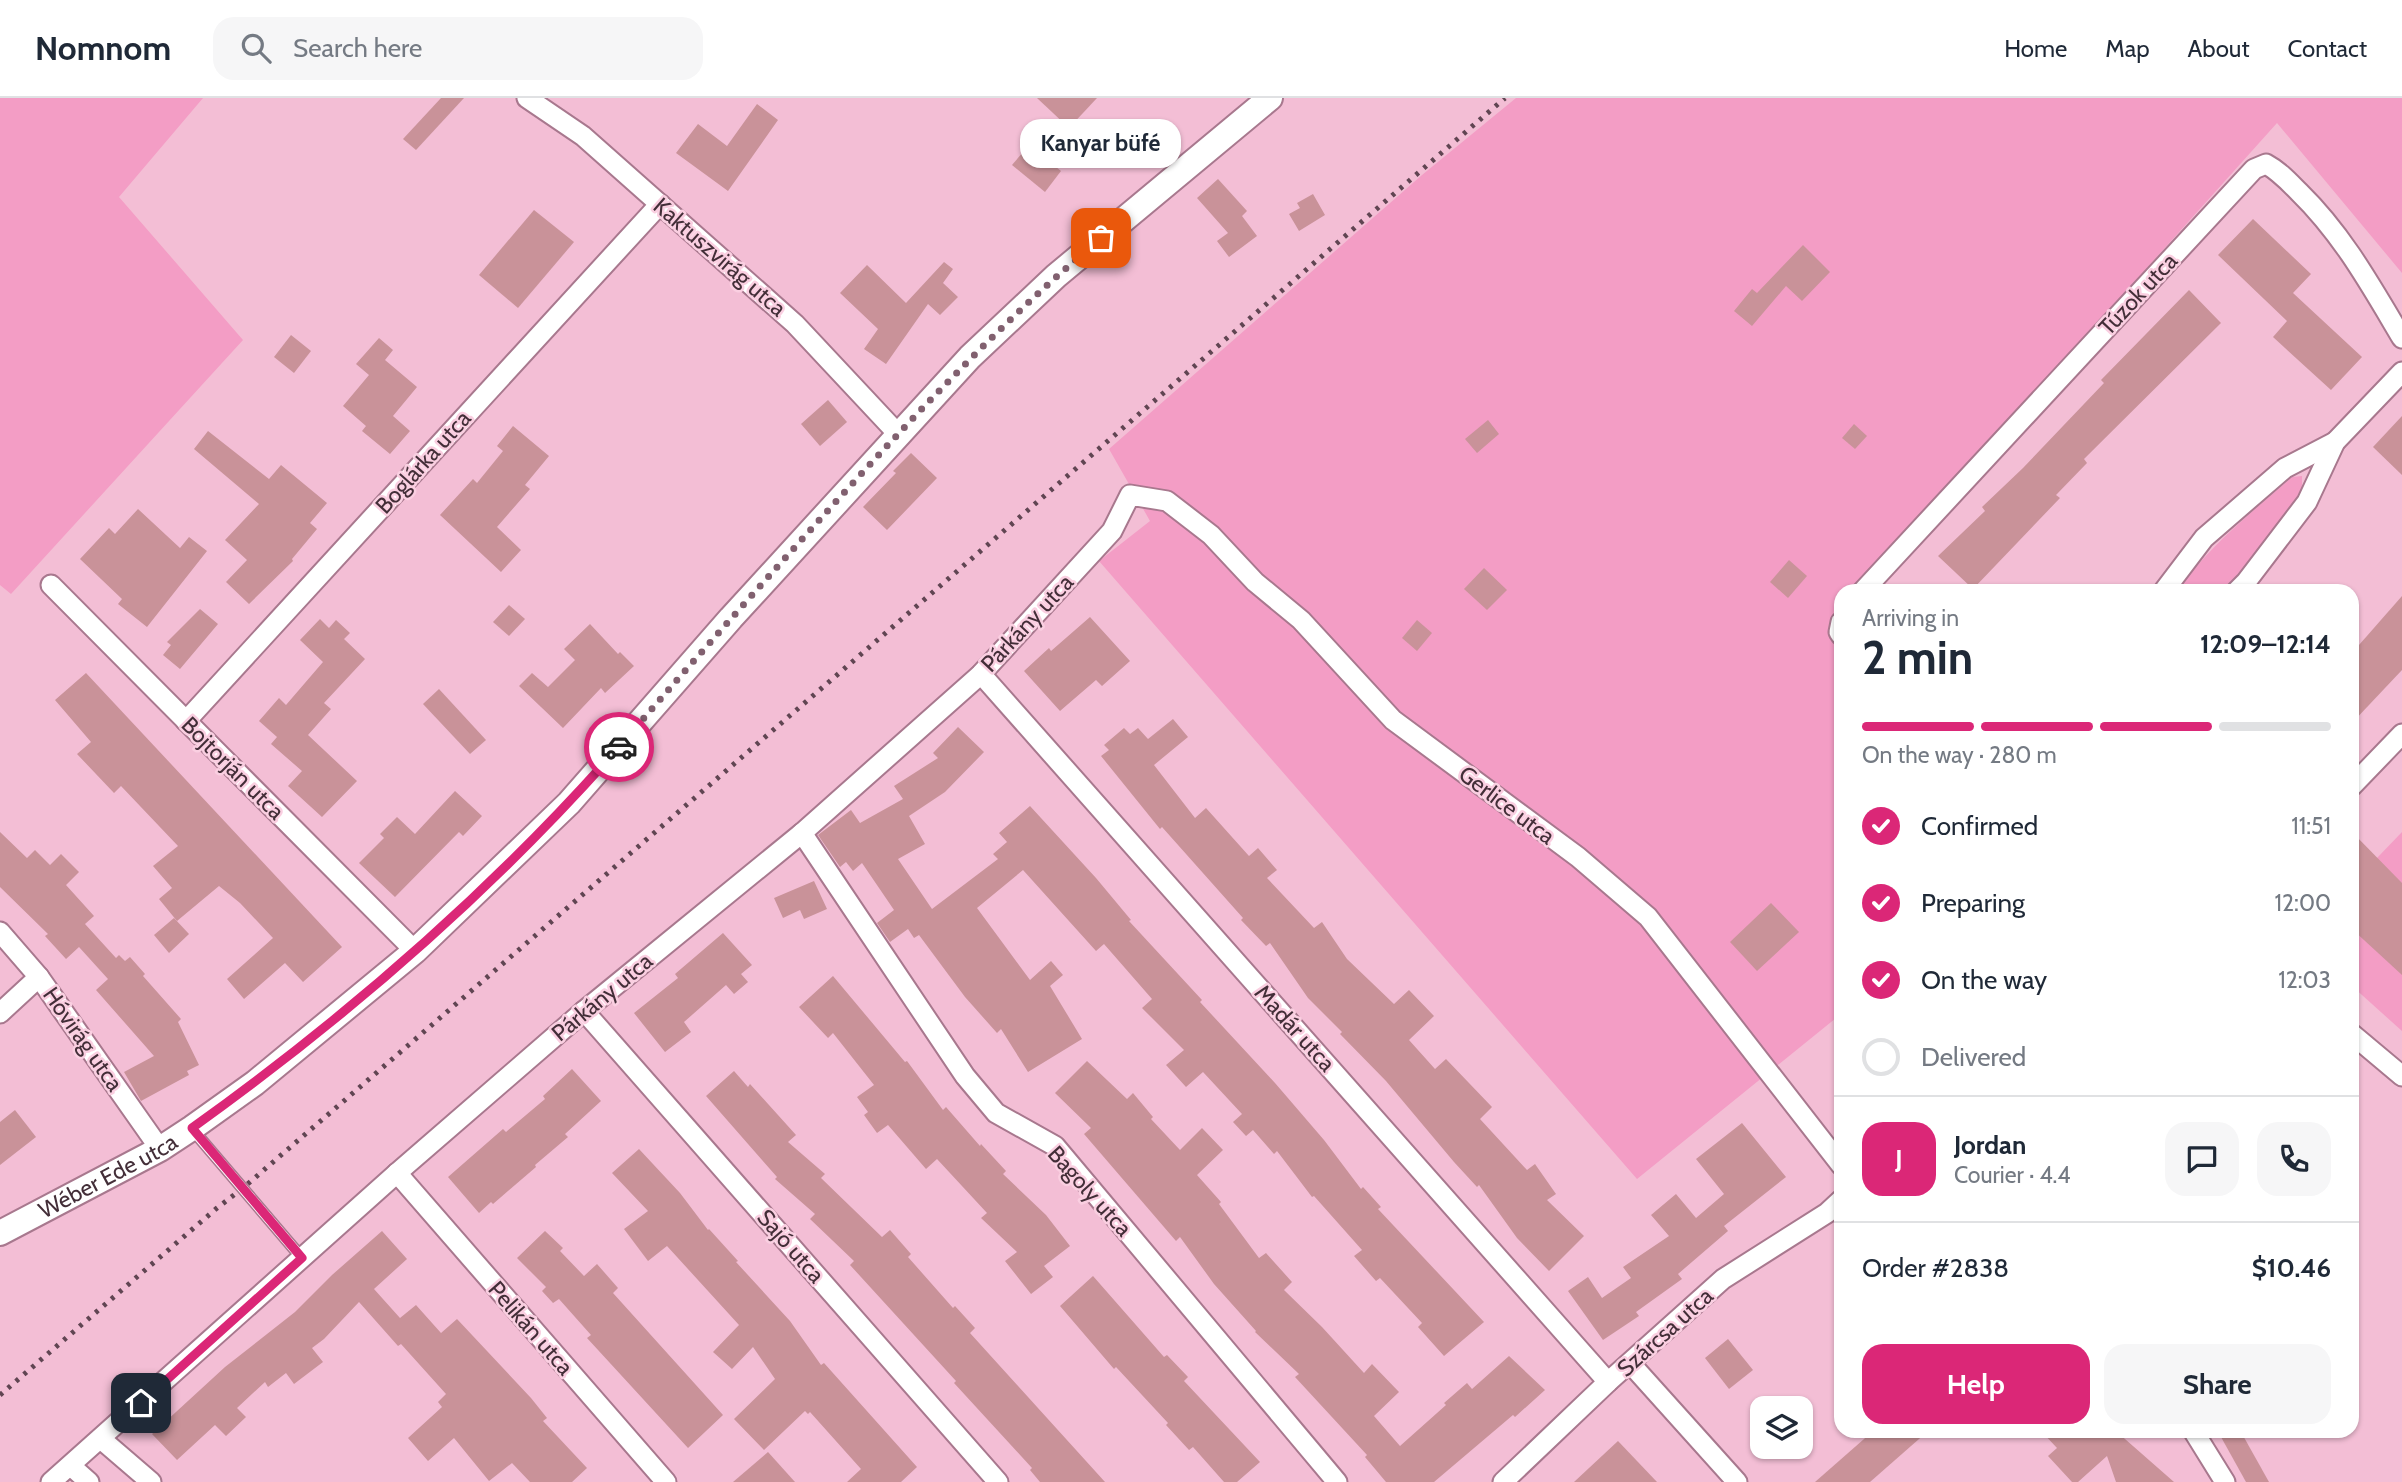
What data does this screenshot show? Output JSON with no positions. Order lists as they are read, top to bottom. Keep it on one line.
{"streets":{"street":["Kaktuszvirág utca","Túzok utca","Boglárka utca","Párkány utca","Bojtorján utca","Gerlice utca","Madár utca","Hóvirág utca","Wéber Ede utca","Bagoly utca","Sajó utca","Pelikán utca","Szárcsa utca"]},"crossings":[["Kaktuszvirág utca","Boglárka utca"],["Kaktuszvirág utca","Wéber Ede utca"],["Boglárka utca","Bojtorján utca"],["Párkány utca","Gerlice utca"],["Párkány utca","Madár utca"],["Párkány utca","Bagoly utca"],["Párkány utca","Sajó utca"],["Párkány utca","Pelikán utca"],["Bojtorján utca","Wéber Ede utca"],["Madár utca","Szárcsa utca"],["Hóvirág utca","Wéber Ede utca"]],"places":["Kanyar büfé"],"page":{"header":"Nomnom","search":"Search here","nav":["Home","Map","About","Contact"],"bubble":"Kanyar büfé","heading":["2 min","Arriving in","12:09–12:14"],"panel":["Jordan","Courier · 4.4","Order #2838","$10.46"],"bar":"On the way · 280 m","list":[["Confirmed","11:51"],["Preparing","12:00"],["On the way","12:03"],"Delivered"],"round":"J","buttons":["Help","Share"]}}
